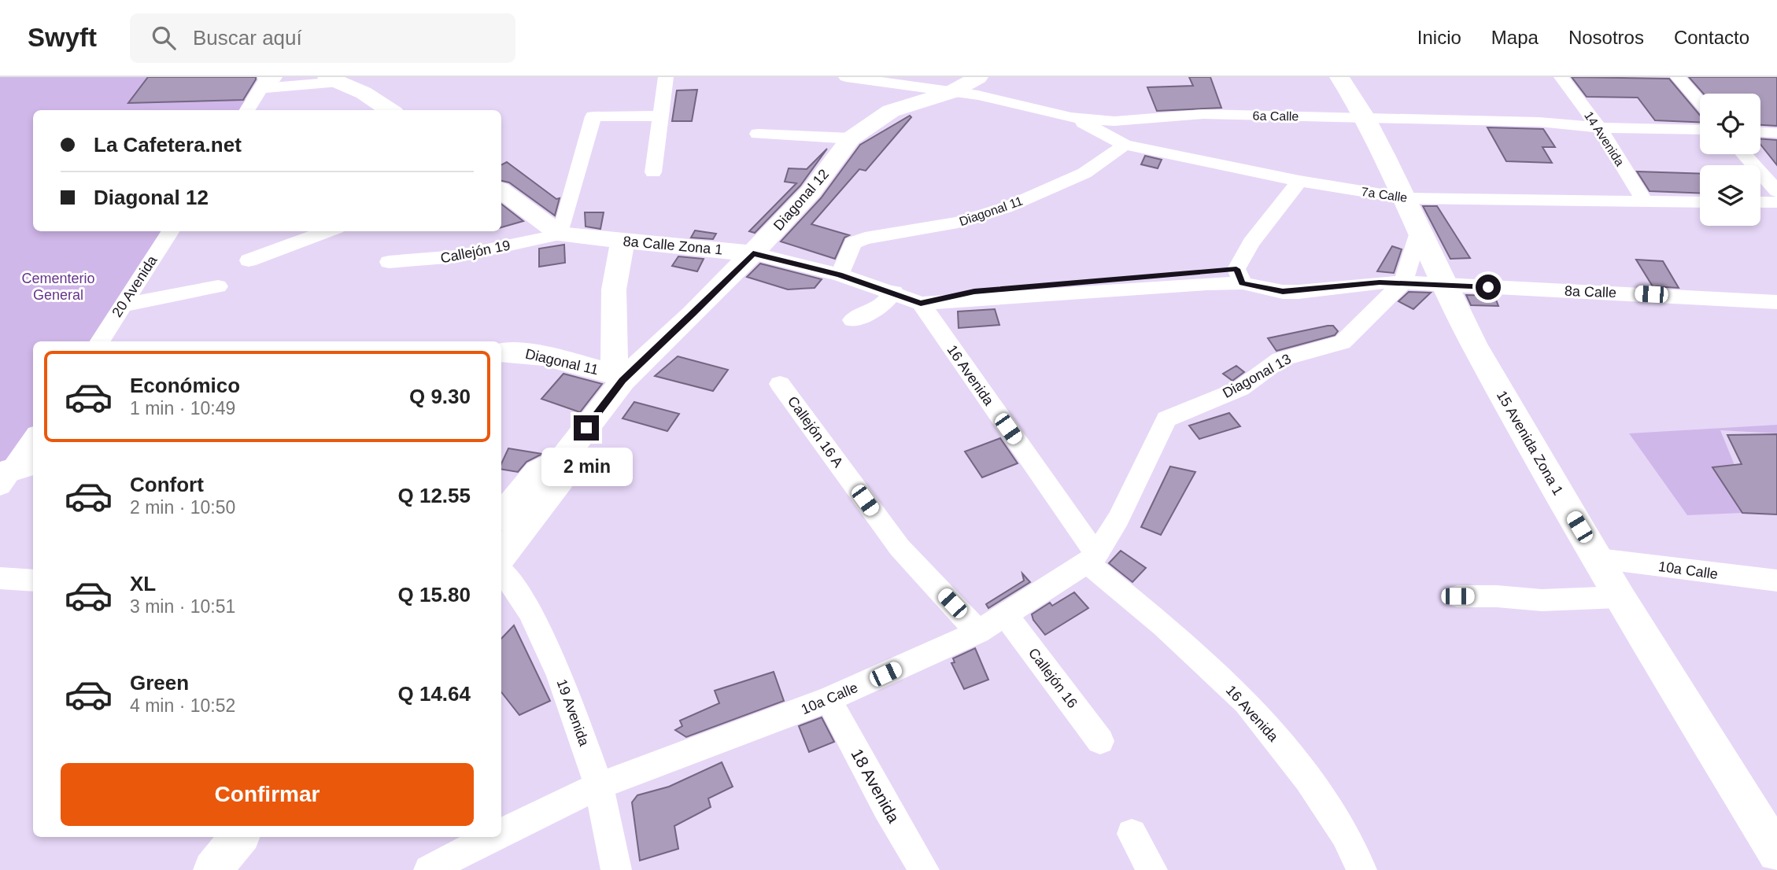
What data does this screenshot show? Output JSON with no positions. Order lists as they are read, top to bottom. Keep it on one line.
{"streets":{"street":["6a Calle","14 Avenida","7a Calle","Diagonal 12","Diagonal 11","8a Calle Zona 1","Callejón 19","20 Avenida","8a Calle","16 Avenida","Diagonal 13","Callejón 16 A","15 Avenida Zona 1","10a Calle","Callejón 16","19 Avenida","18 Avenida"]},"crossings":[["6a Calle","14 Avenida"],["6a Calle","7a Calle"],["6a Calle","Diagonal 12"],["6a Calle","15 Avenida Zona 1"],["14 Avenida","7a Calle"],["7a Calle","Diagonal 11"],["7a Calle","15 Avenida Zona 1"],["Diagonal 12","Diagonal 11"],["Diagonal 12","8a Calle Zona 1"],["Diagonal 11","8a Calle Zona 1"],["8a Calle Zona 1","Callejón 19"],["8a Calle Zona 1","8a Calle"],["8a Calle Zona 1","16 Avenida"],["8a Calle Zona 1","Diagonal 13"],["8a Calle","Diagonal 13"],["8a Calle","15 Avenida Zona 1"],["16 Avenida","10a Calle"],["Diagonal 13","15 Avenida Zona 1"],["Diagonal 13","10a Calle"],["Callejón 16 A","10a Calle"],["15 Avenida Zona 1","10a Calle"],["10a Calle","Callejón 16"],["10a Calle","19 Avenida"],["10a Calle","18 Avenida"]],"parks":["Cementerio General"],"page":{"header":"Swyft","search":"Buscar aquí","nav":["Inicio","Mapa","Nosotros","Contacto"],"banner":["La Cafetera.net","Diagonal 12"],"list":[{"name":"Económico","note":"1 min · 10:49","value":"Q 9.30"},{"name":"Confort","note":"2 min · 10:50","value":"Q 12.55"},{"name":"XL","note":"3 min · 10:51","value":"Q 15.80"},{"name":"Green","note":"4 min · 10:52","value":"Q 14.64"}],"bubble":"2 min","buttons":"Confirmar"}}
